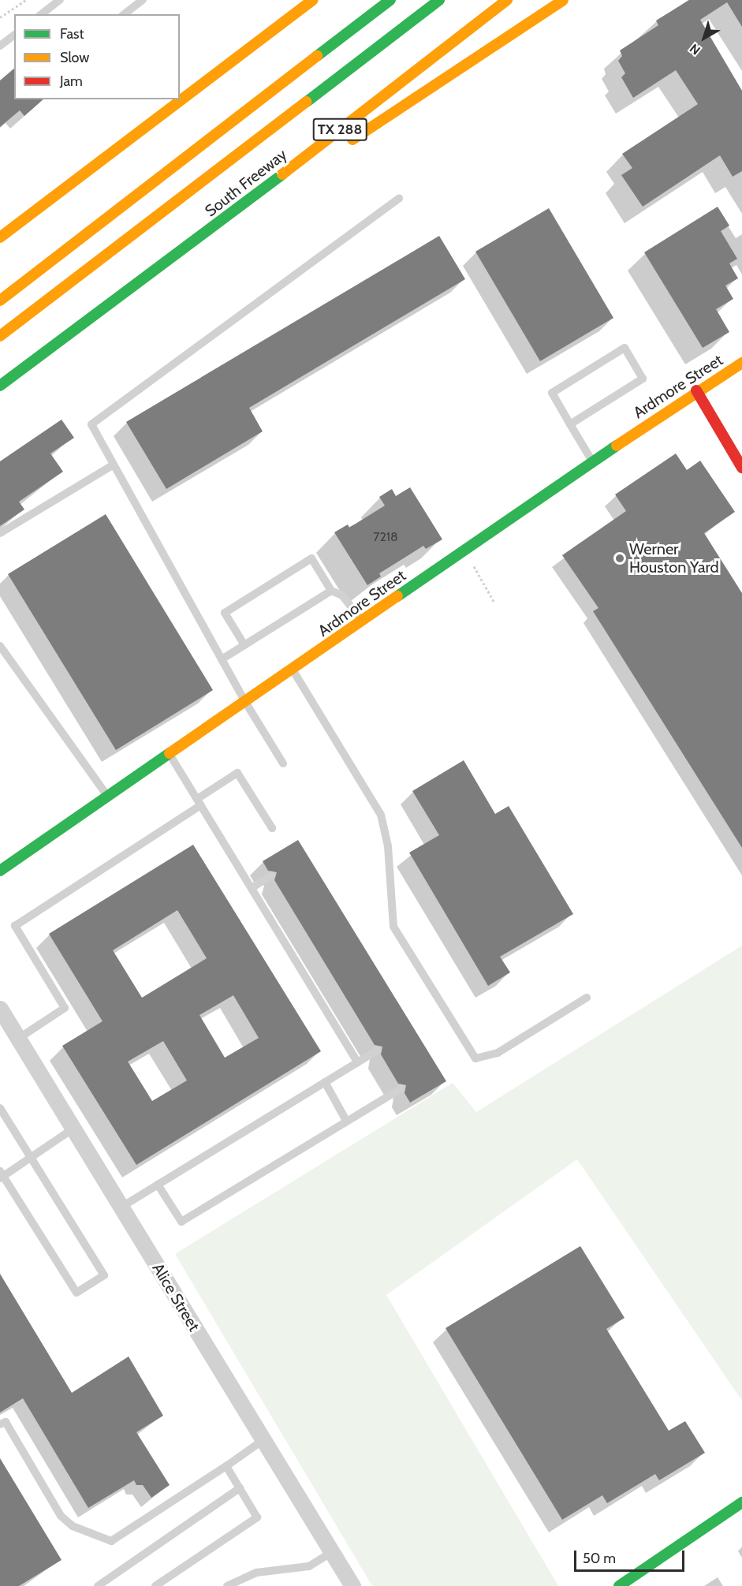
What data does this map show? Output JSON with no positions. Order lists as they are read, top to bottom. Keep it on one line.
{"streets":{"main road":["TX 288","South Freeway","Ardmore Street"],"street":["Alice Street"]},"places":["Werner Houston Yard"],"house_numbers":["7218"],"legend":["Fast","Slow","Jam"],"scale_bar":"50 m","north":"bottom left"}
